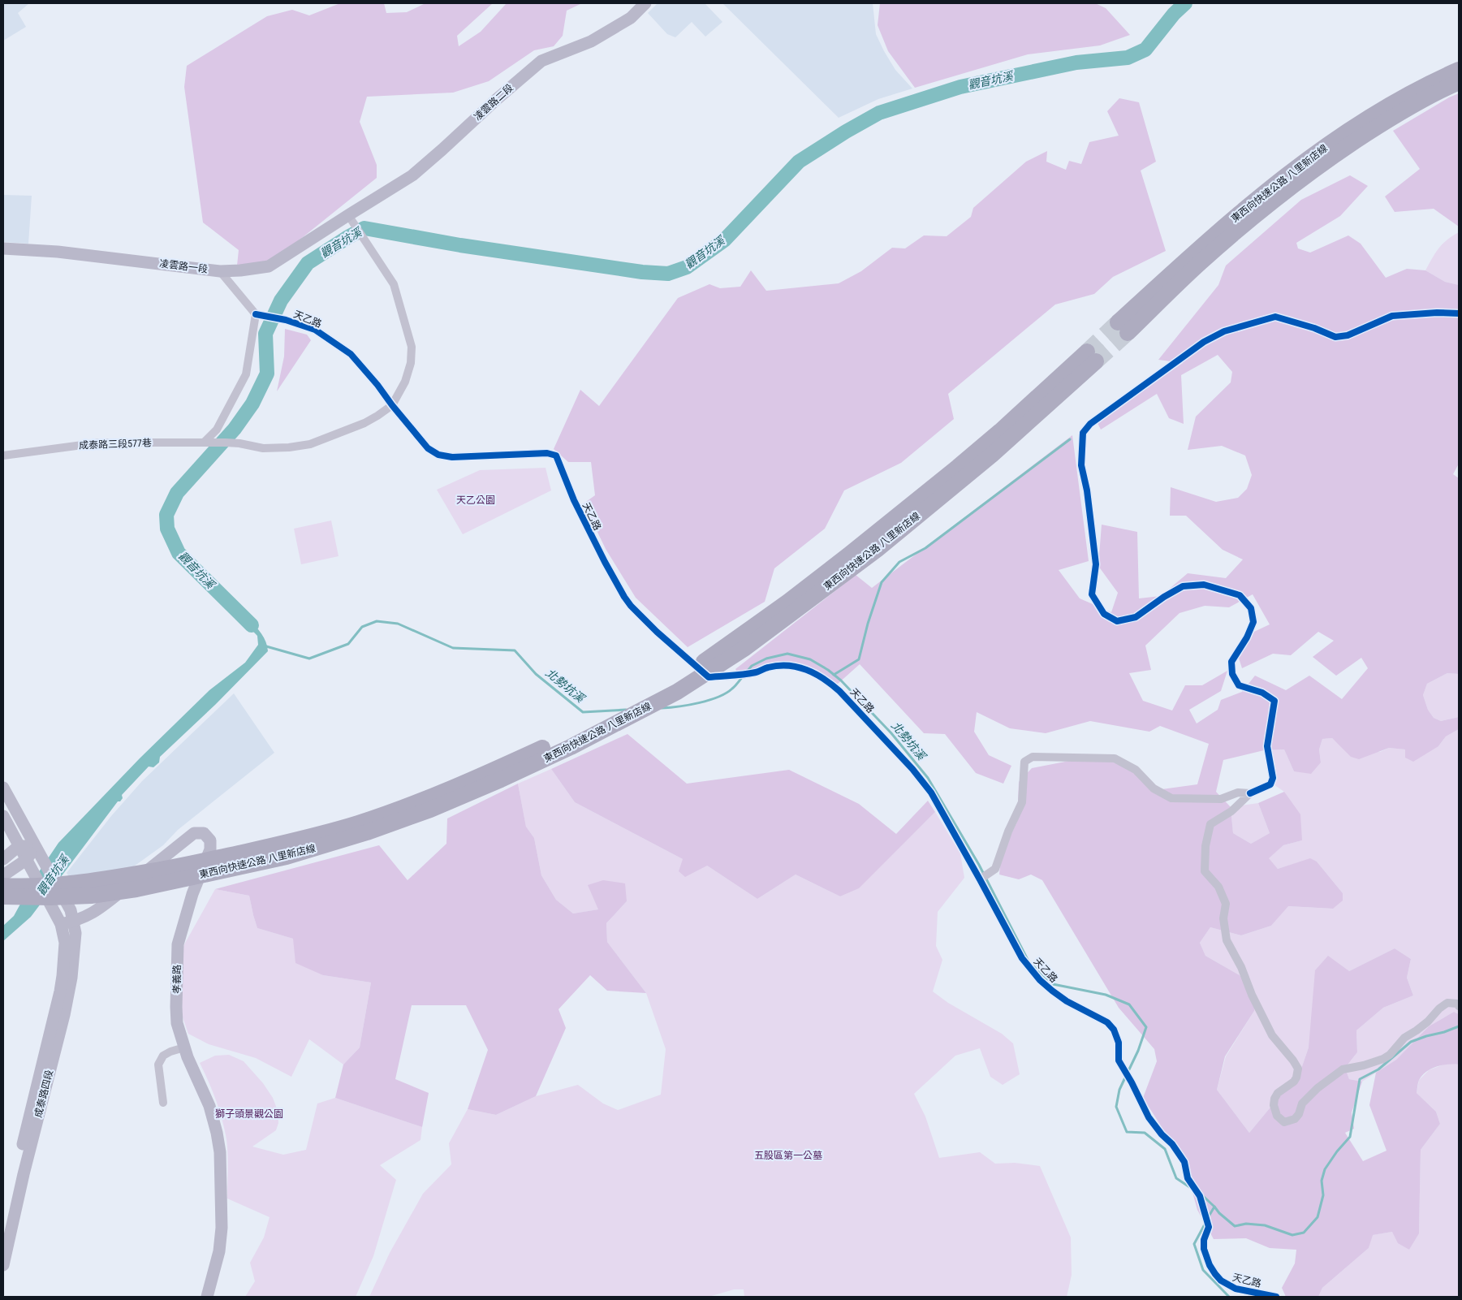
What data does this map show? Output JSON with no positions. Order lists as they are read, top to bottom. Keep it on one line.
{"streets":{"highway":["東西向快速公路 八里新店線"],"street":["凌雲路二段","凌雲路一段","天乙路","成泰路三段577巷","孝義路","成泰路四段"]},"crossings":[["凌雲路二段","凌雲路一段"],["天乙路","成泰路三段577巷"],["孝義路","成泰路四段"]],"water":["觀音坑溪","北勢坑溪"],"parks":["天乙公園","獅子頭景觀公園","五股區第一公墓"]}
